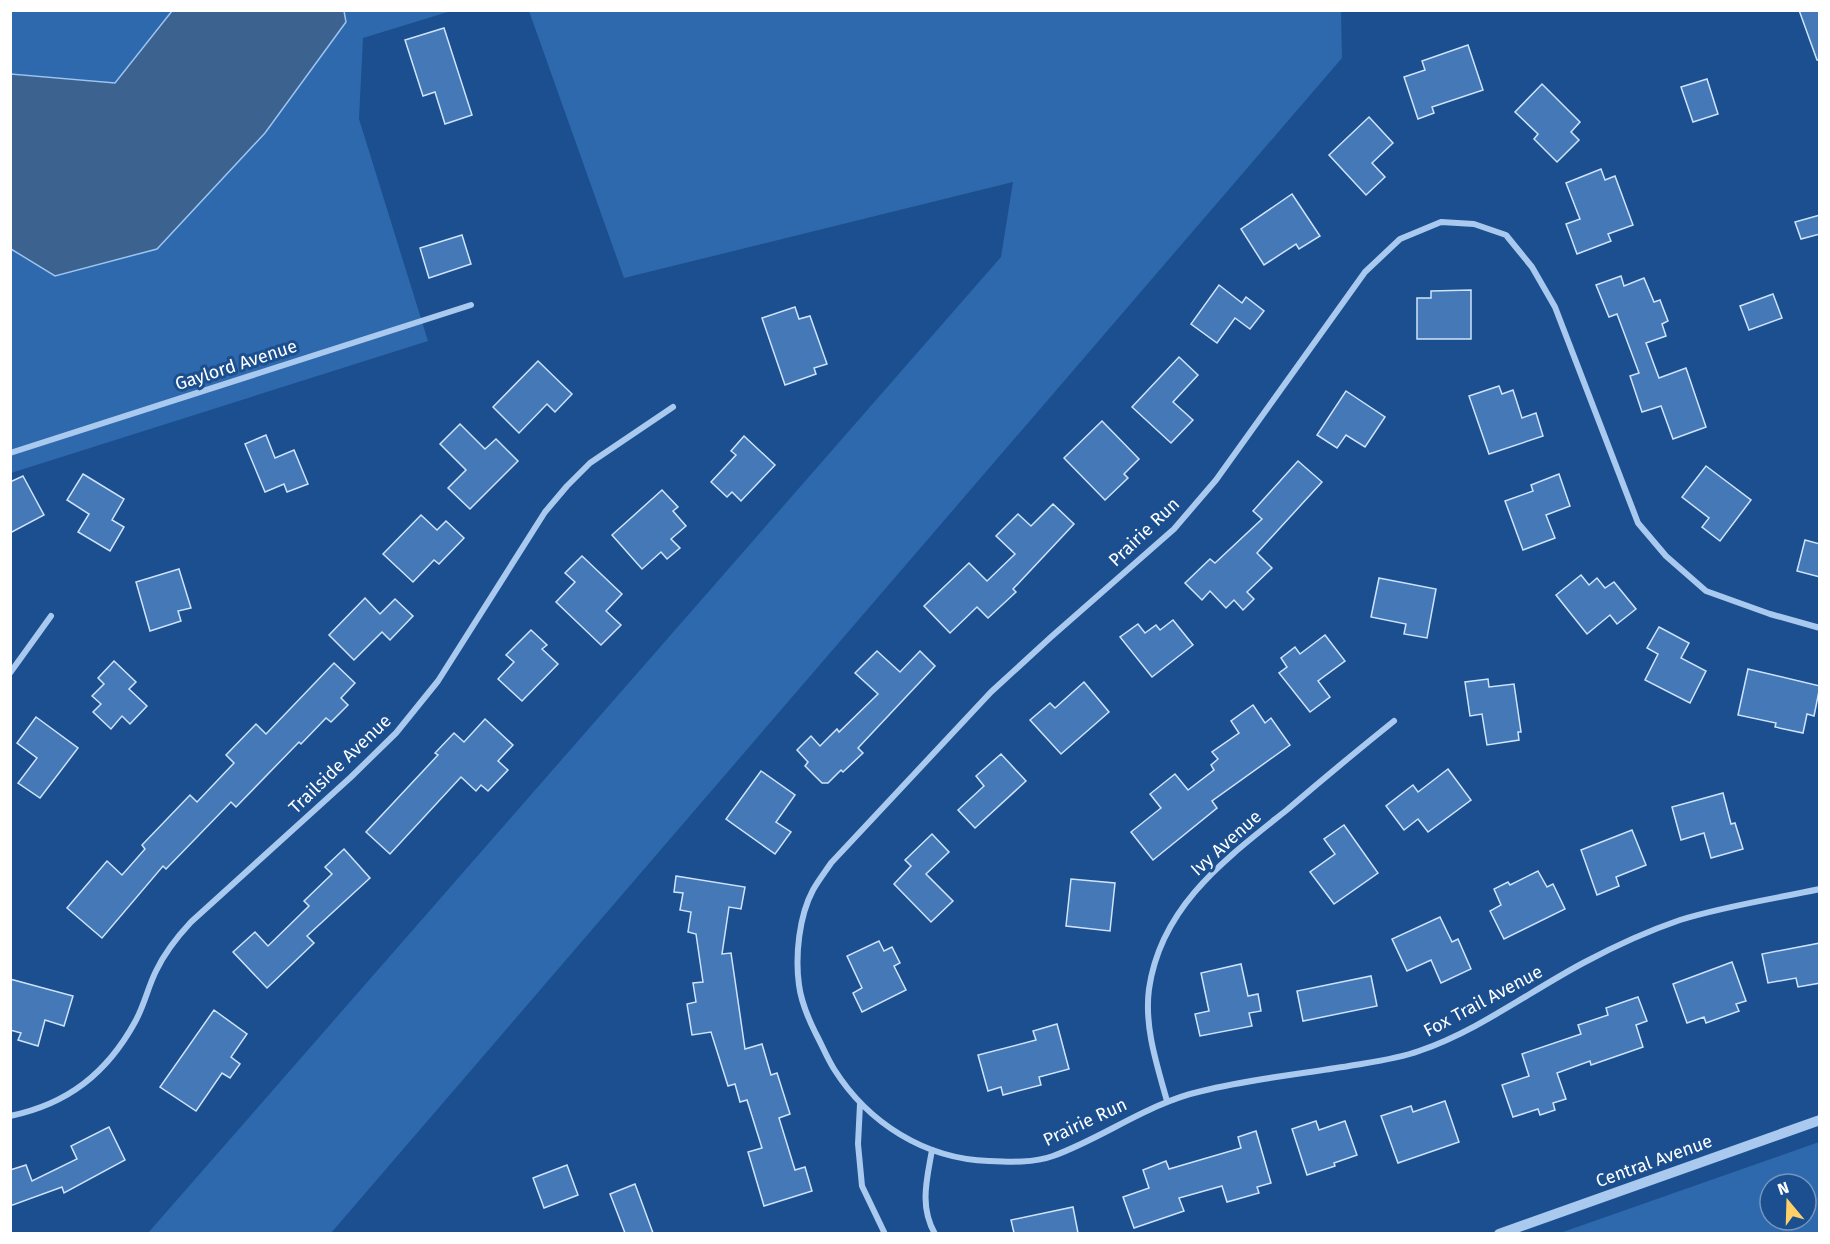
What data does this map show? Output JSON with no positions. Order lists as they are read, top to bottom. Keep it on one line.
{"streets":{"street":["Gaylord Avenue","Prairie Run","Trailside Avenue","Ivy Avenue","Fox Trail Avenue","Central Avenue"]},"crossings":[["Prairie Run","Fox Trail Avenue"],["Ivy Avenue","Fox Trail Avenue"]],"north":"top"}
